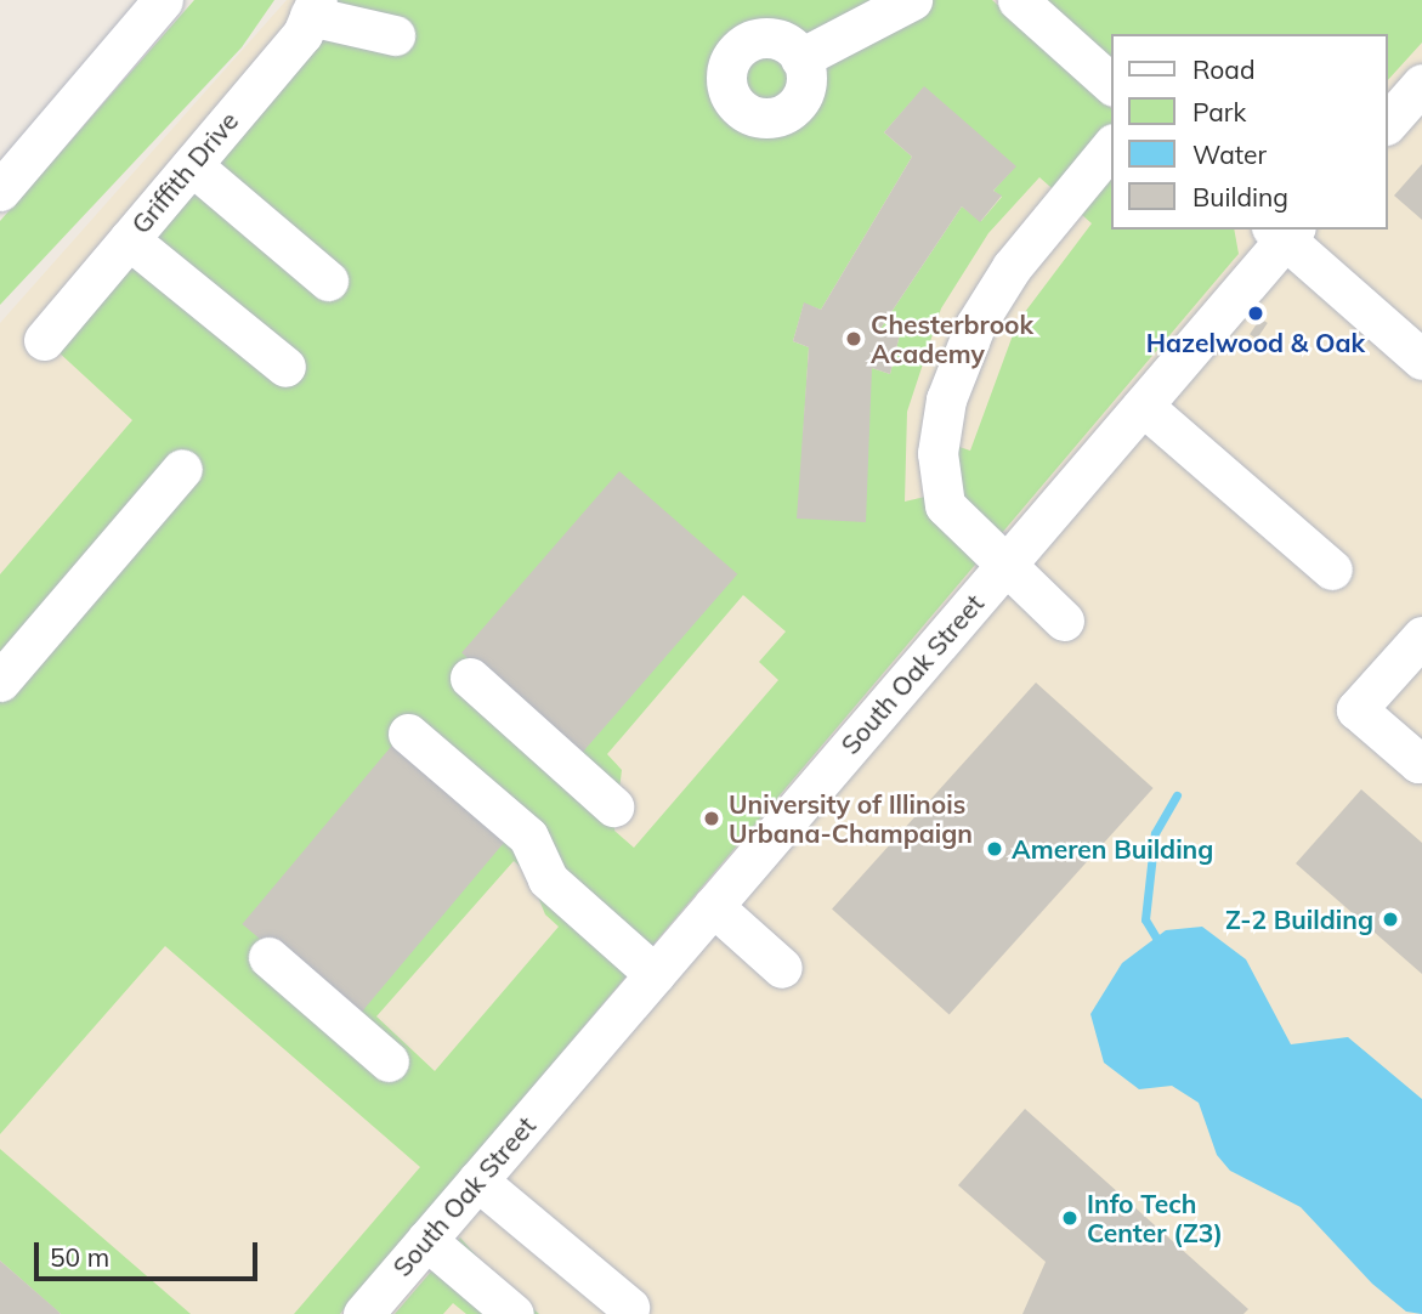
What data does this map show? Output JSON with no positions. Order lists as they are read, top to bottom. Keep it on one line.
{"streets":{"street":["Griffith Drive","South Oak Street"]},"places":["Hazelwood & Oak","Chesterbrook Academy","University of Illinois Urbana-Champaign","Ameren Building","Z-2 Building","Info Tech Center (Z3)"],"legend":["Road","Park","Water","Building"],"scale_bar":"50 m"}
